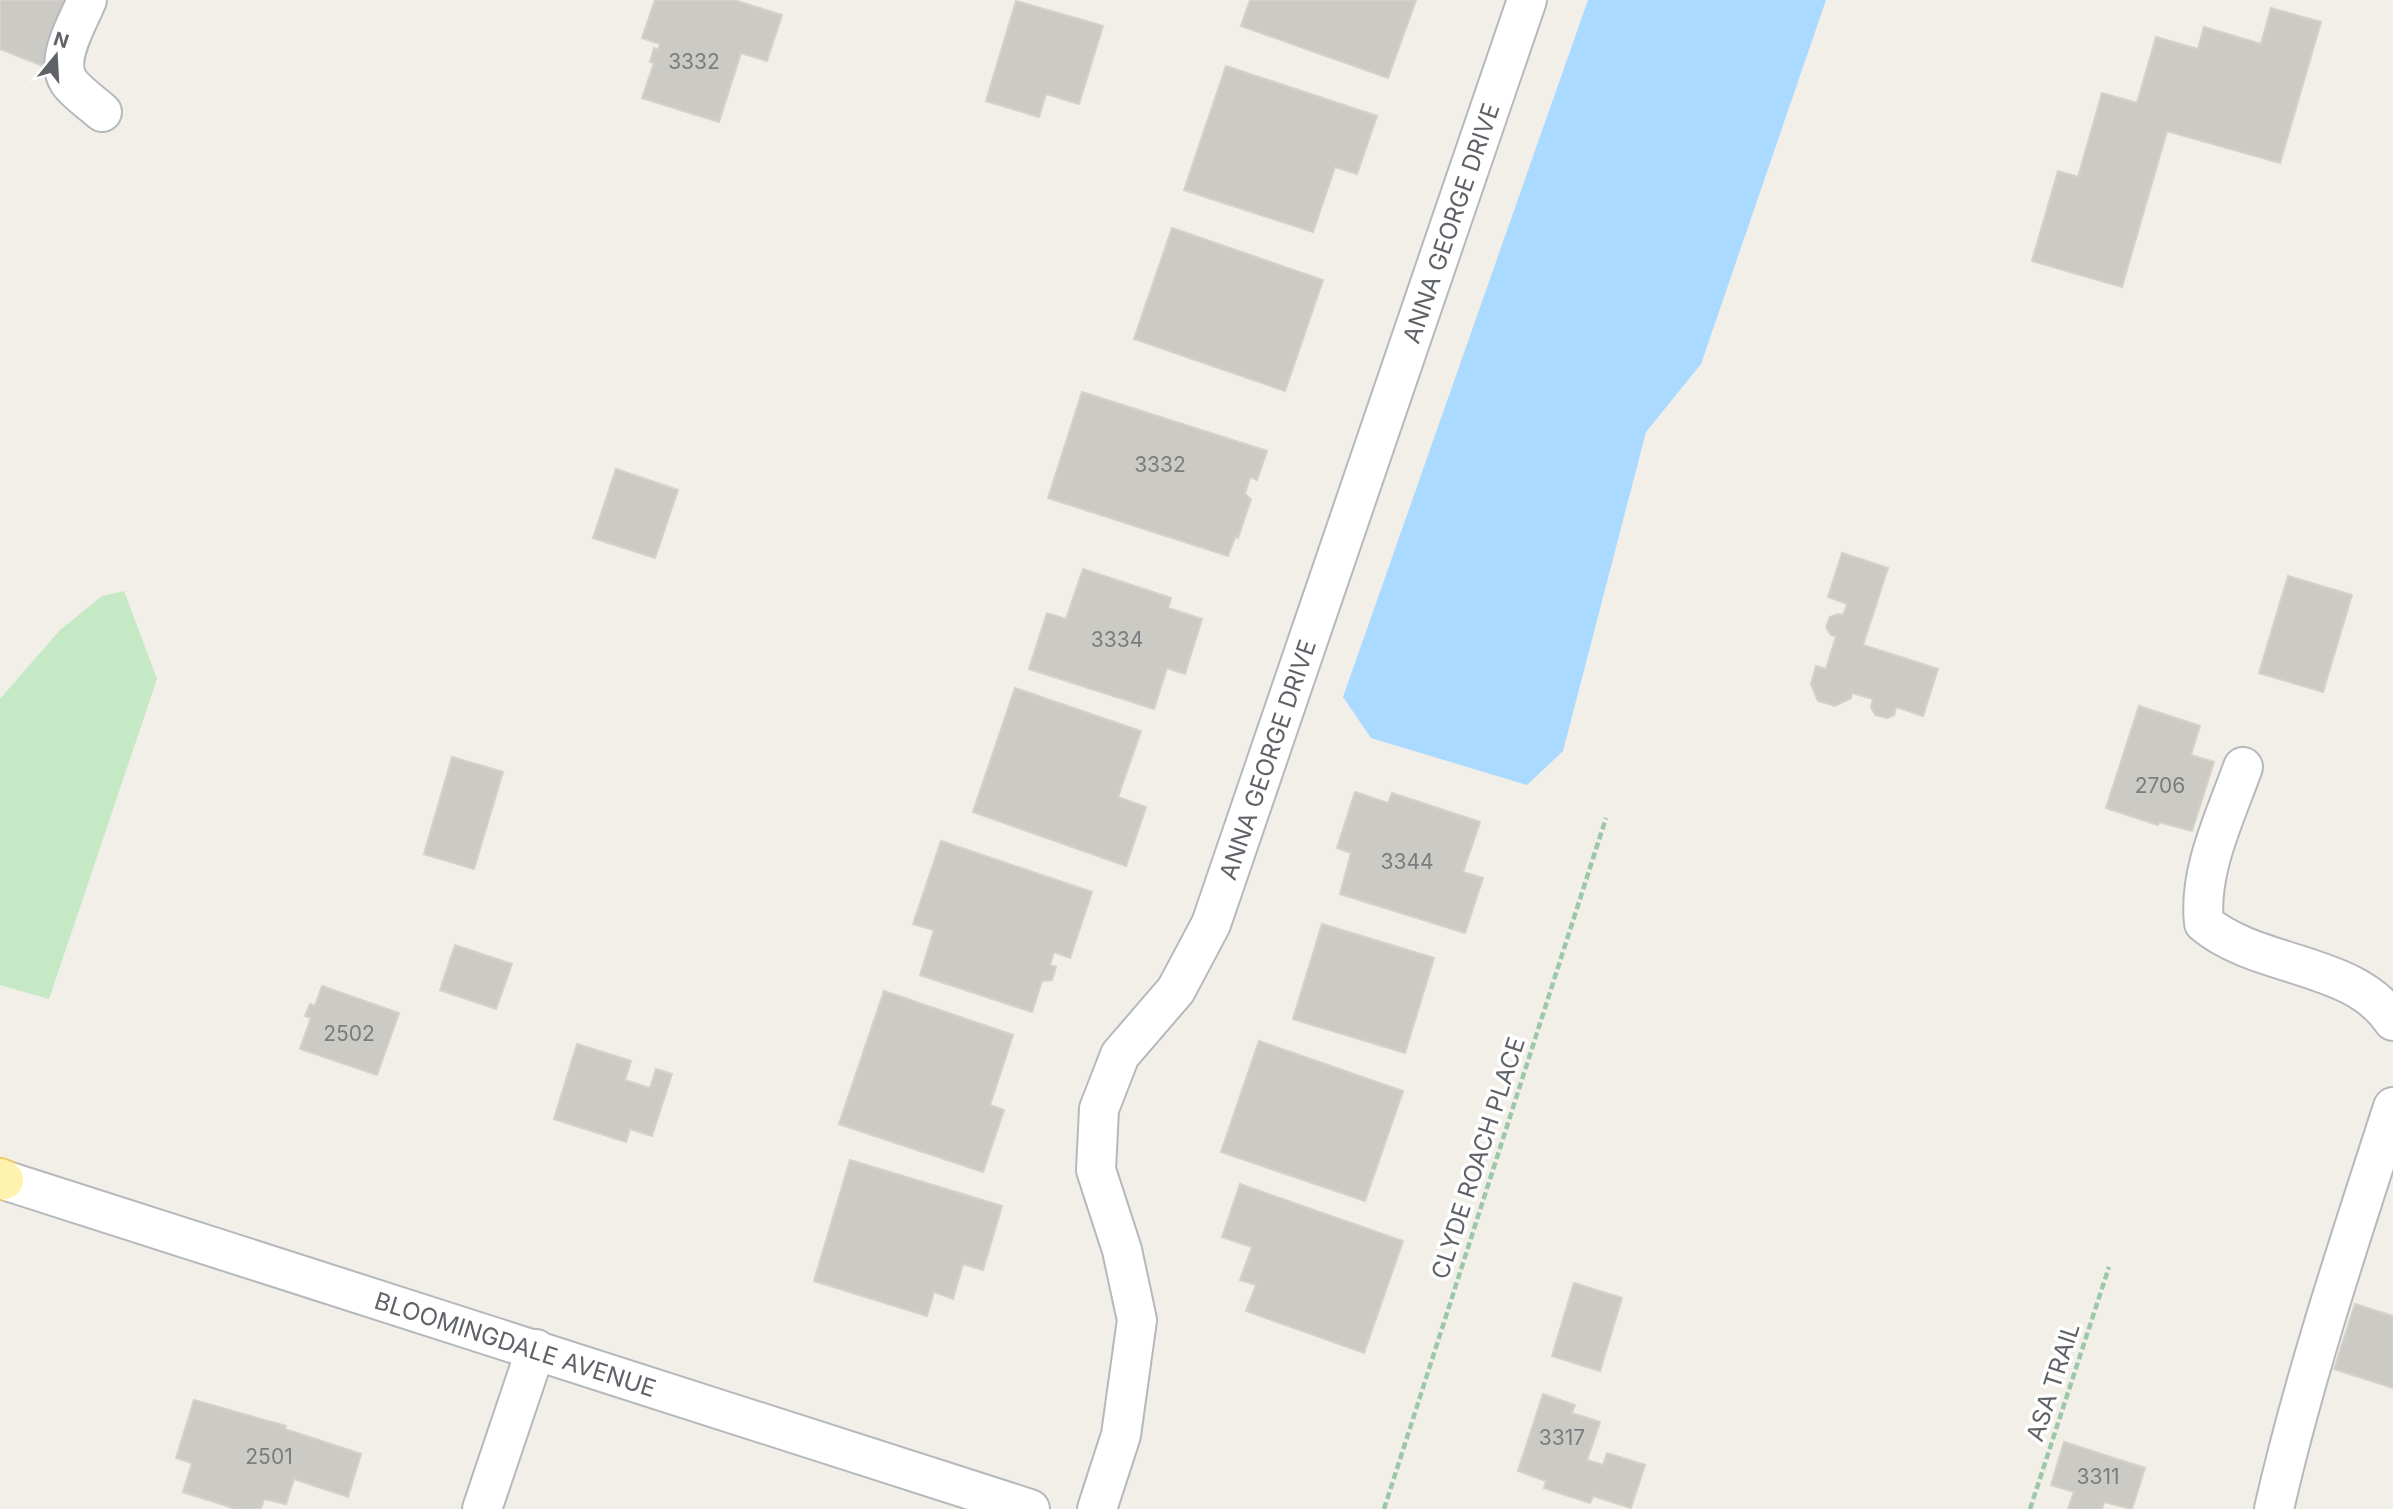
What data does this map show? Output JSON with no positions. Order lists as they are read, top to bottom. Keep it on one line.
{"streets":{"street":["ANNA GEORGE DRIVE","BLOOMINGDALE AVENUE"],"path":["CLYDE ROACH PLACE","ASA TRAIL"]},"house_numbers":["3332","3332","3334","2706","3344","2502","3317","2501","3311"],"north":"top"}
